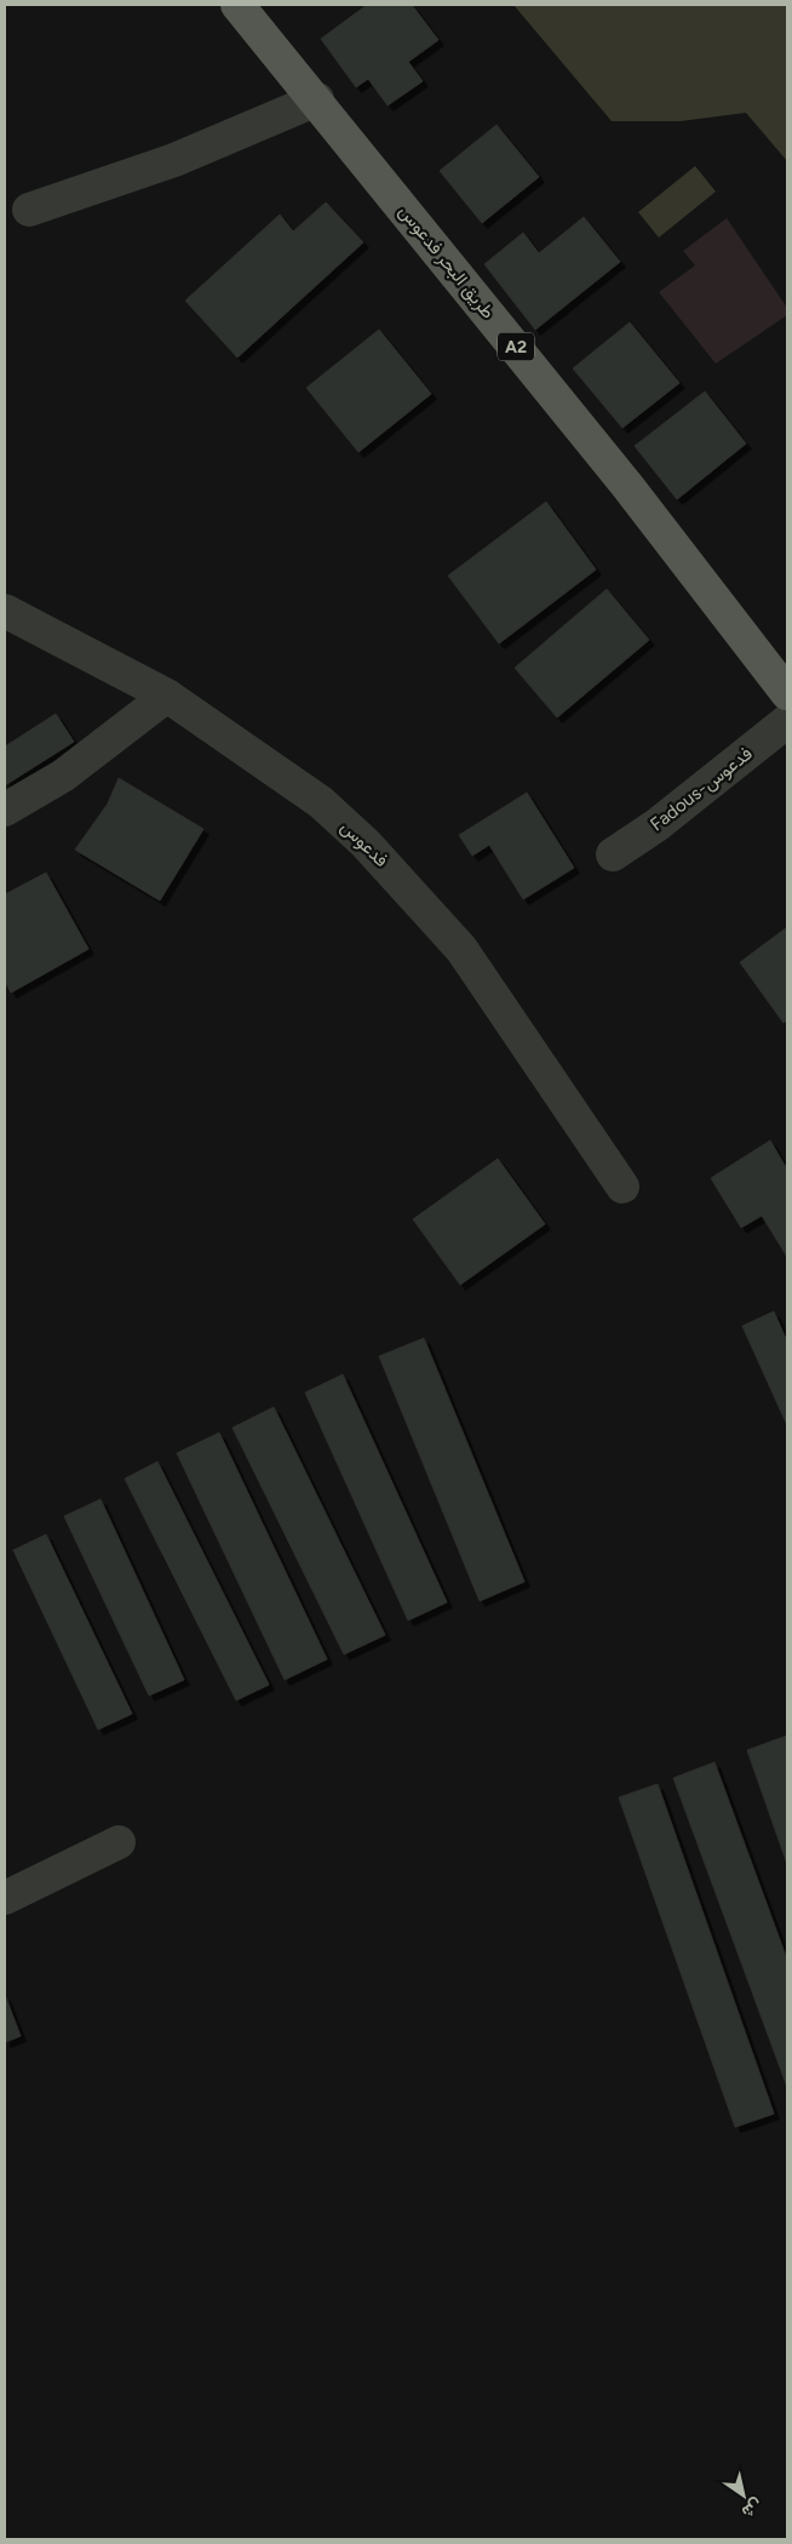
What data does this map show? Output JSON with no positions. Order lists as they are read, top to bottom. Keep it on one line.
{"streets":{"main road":["طريق البحر فدعوس","A2"],"street":["Fadous-فدعوس","فدعوس"]},"north":"bottom right"}
